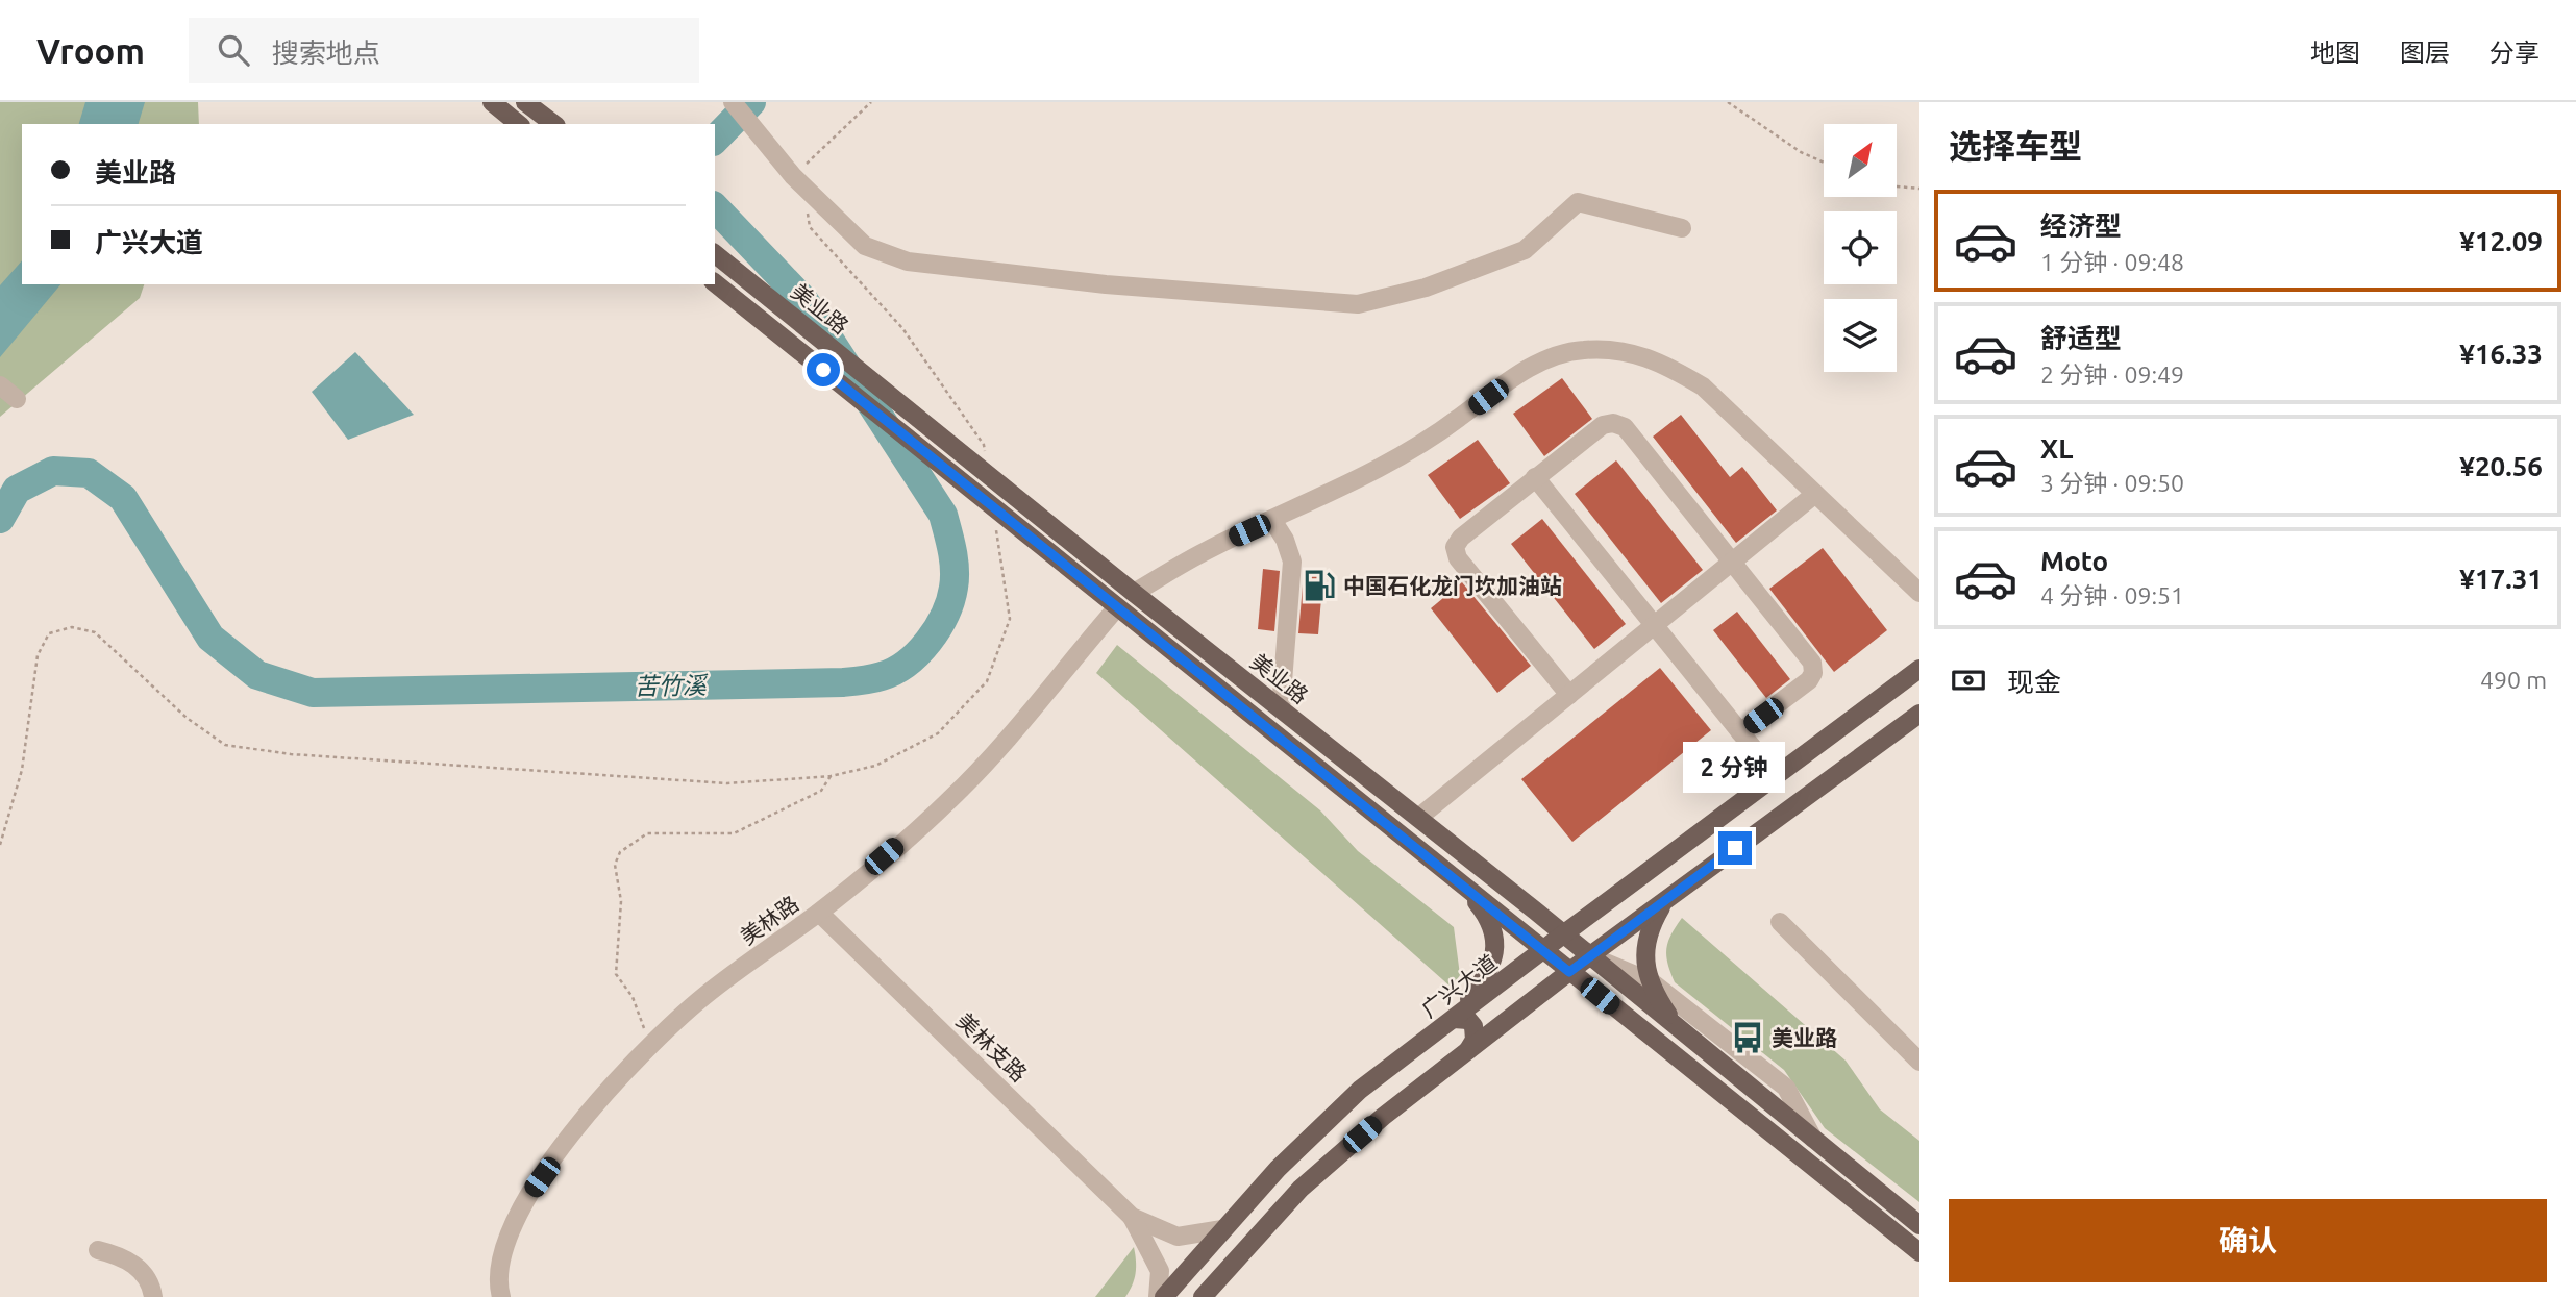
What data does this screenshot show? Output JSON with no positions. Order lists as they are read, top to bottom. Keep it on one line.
{"streets":{"main road":["美业路","广兴大道"],"street":["美林路","美林支路"]},"crossings":[["美业路","广兴大道"],["美林路","美林支路"]],"water":["苦竹溪"],"places":{"fuel station":["中国石化龙门坎加油站"],"bus stop":["美业路"]},"north":"top right","page":{"header":"Vroom","search":"搜索地点","nav":["地图","图层","分享"],"heading":"选择车型","banner":["美业路","广兴大道"],"list":[{"name":"经济型","note":"1 分钟 · 09:48","value":"¥12.09"},{"name":"舒适型","note":"2 分钟 · 09:49","value":"¥16.33"},{"name":"XL","note":"3 分钟 · 09:50","value":"¥20.56"},{"name":"Moto","note":"4 分钟 · 09:51","value":"¥17.31"}],"pay":["现金","490 m"],"bubble":"2 分钟","buttons":"确认"}}
